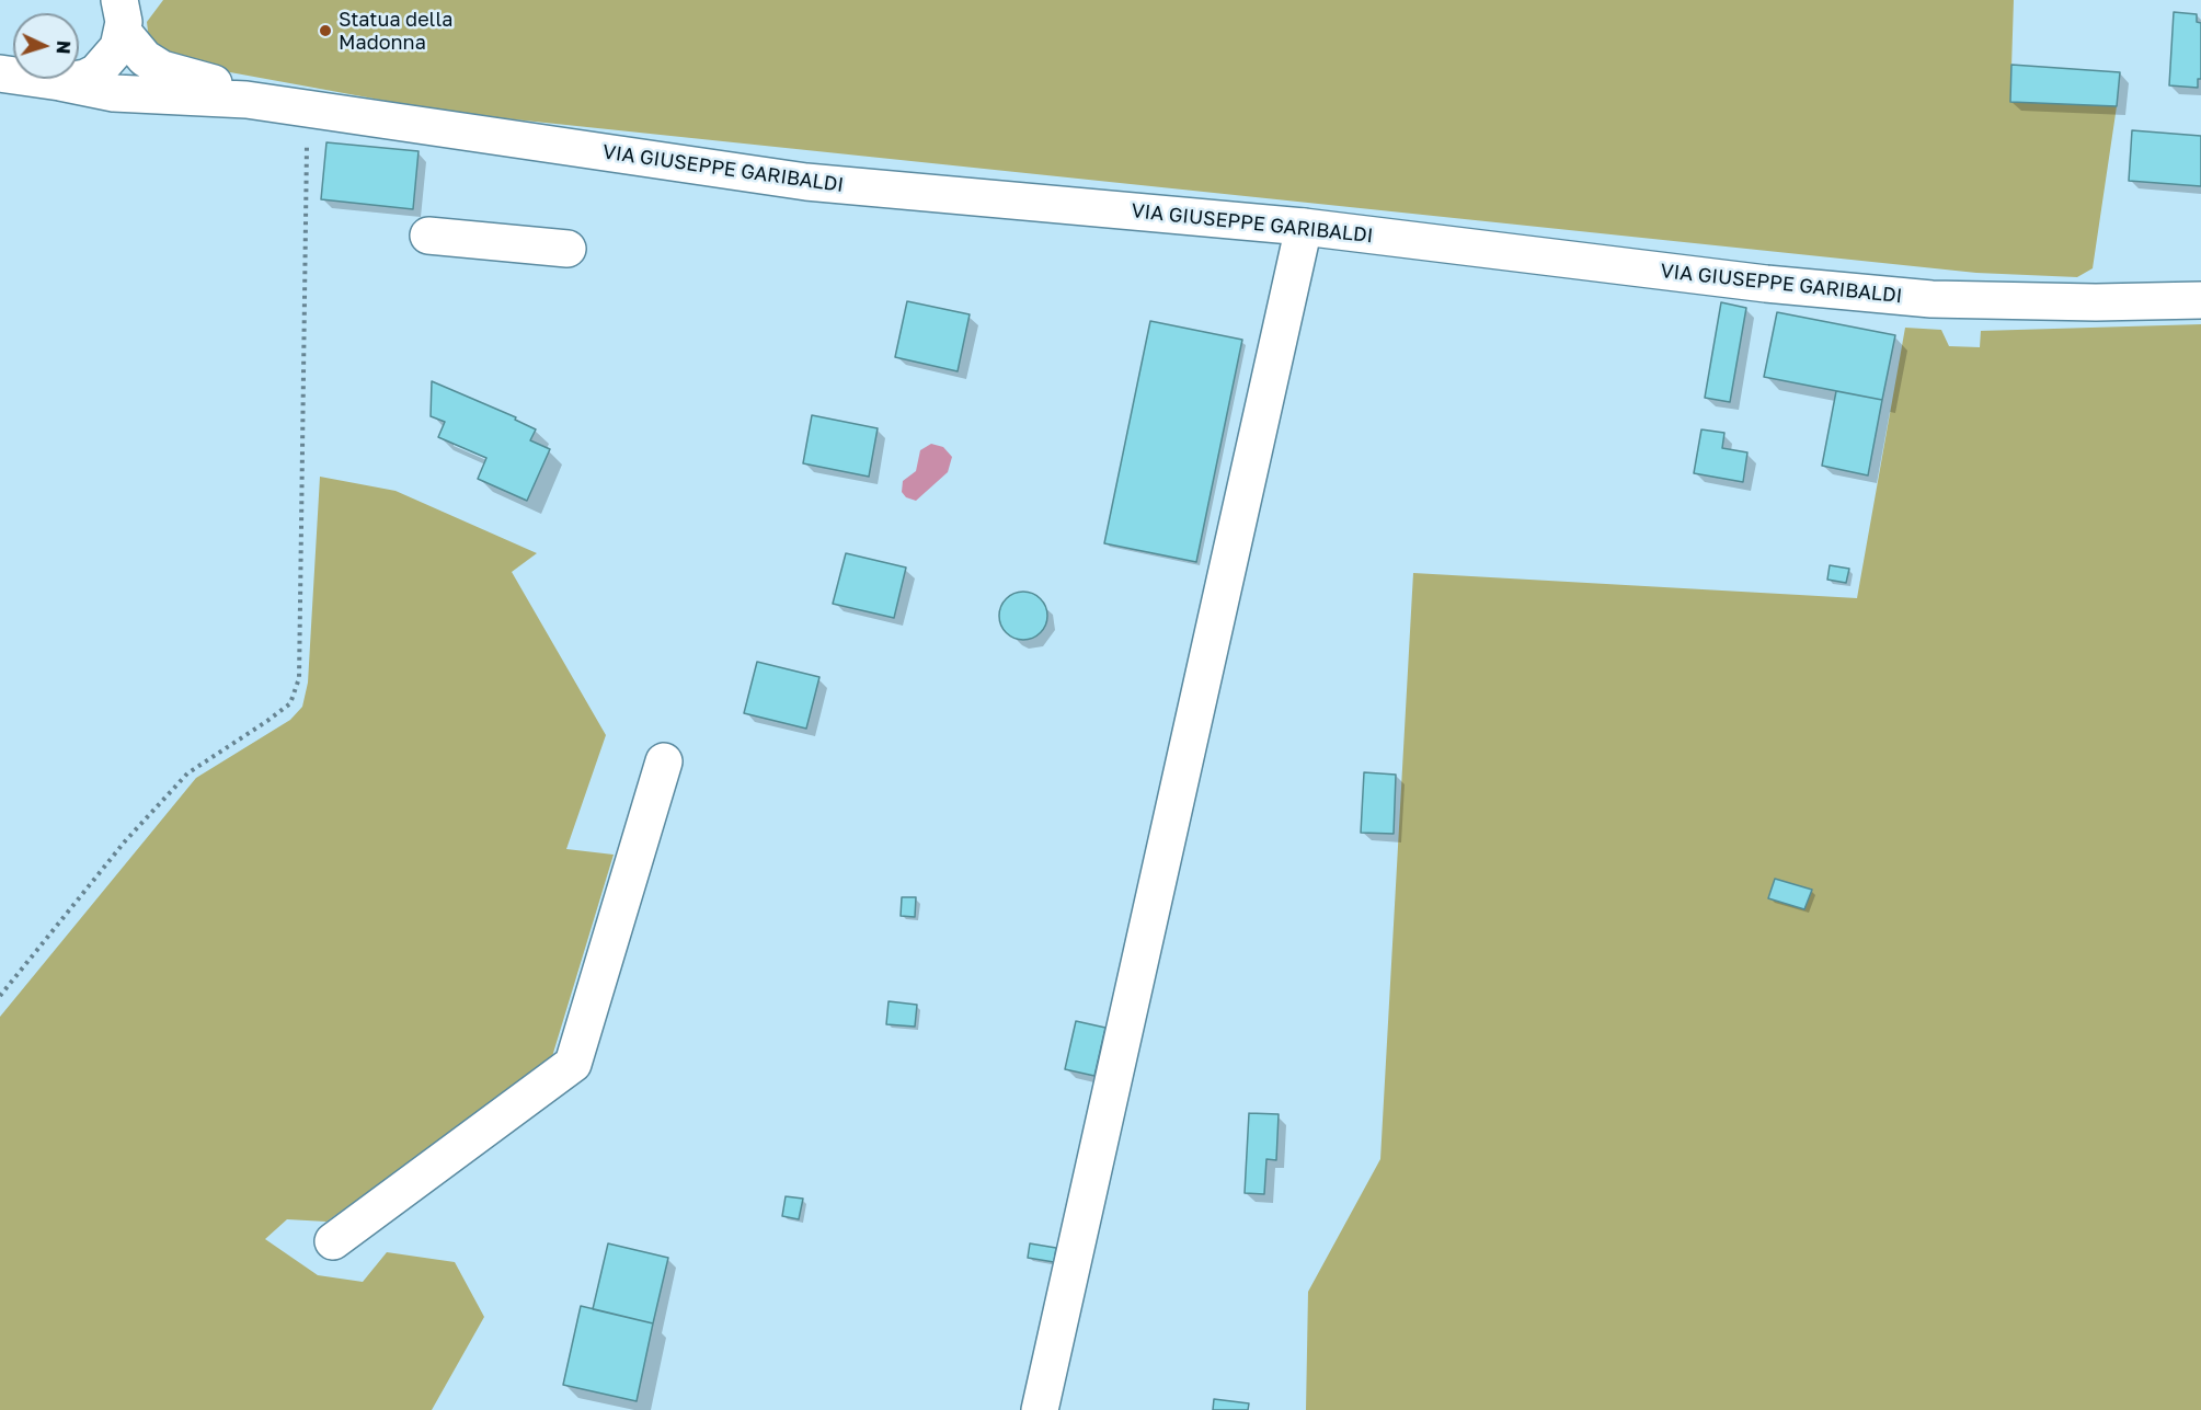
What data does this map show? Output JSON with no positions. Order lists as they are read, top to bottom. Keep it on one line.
{"streets":{"main road":["VIA GIUSEPPE GARIBALDI"]},"places":["Statua della Madonna"],"north":"right"}
